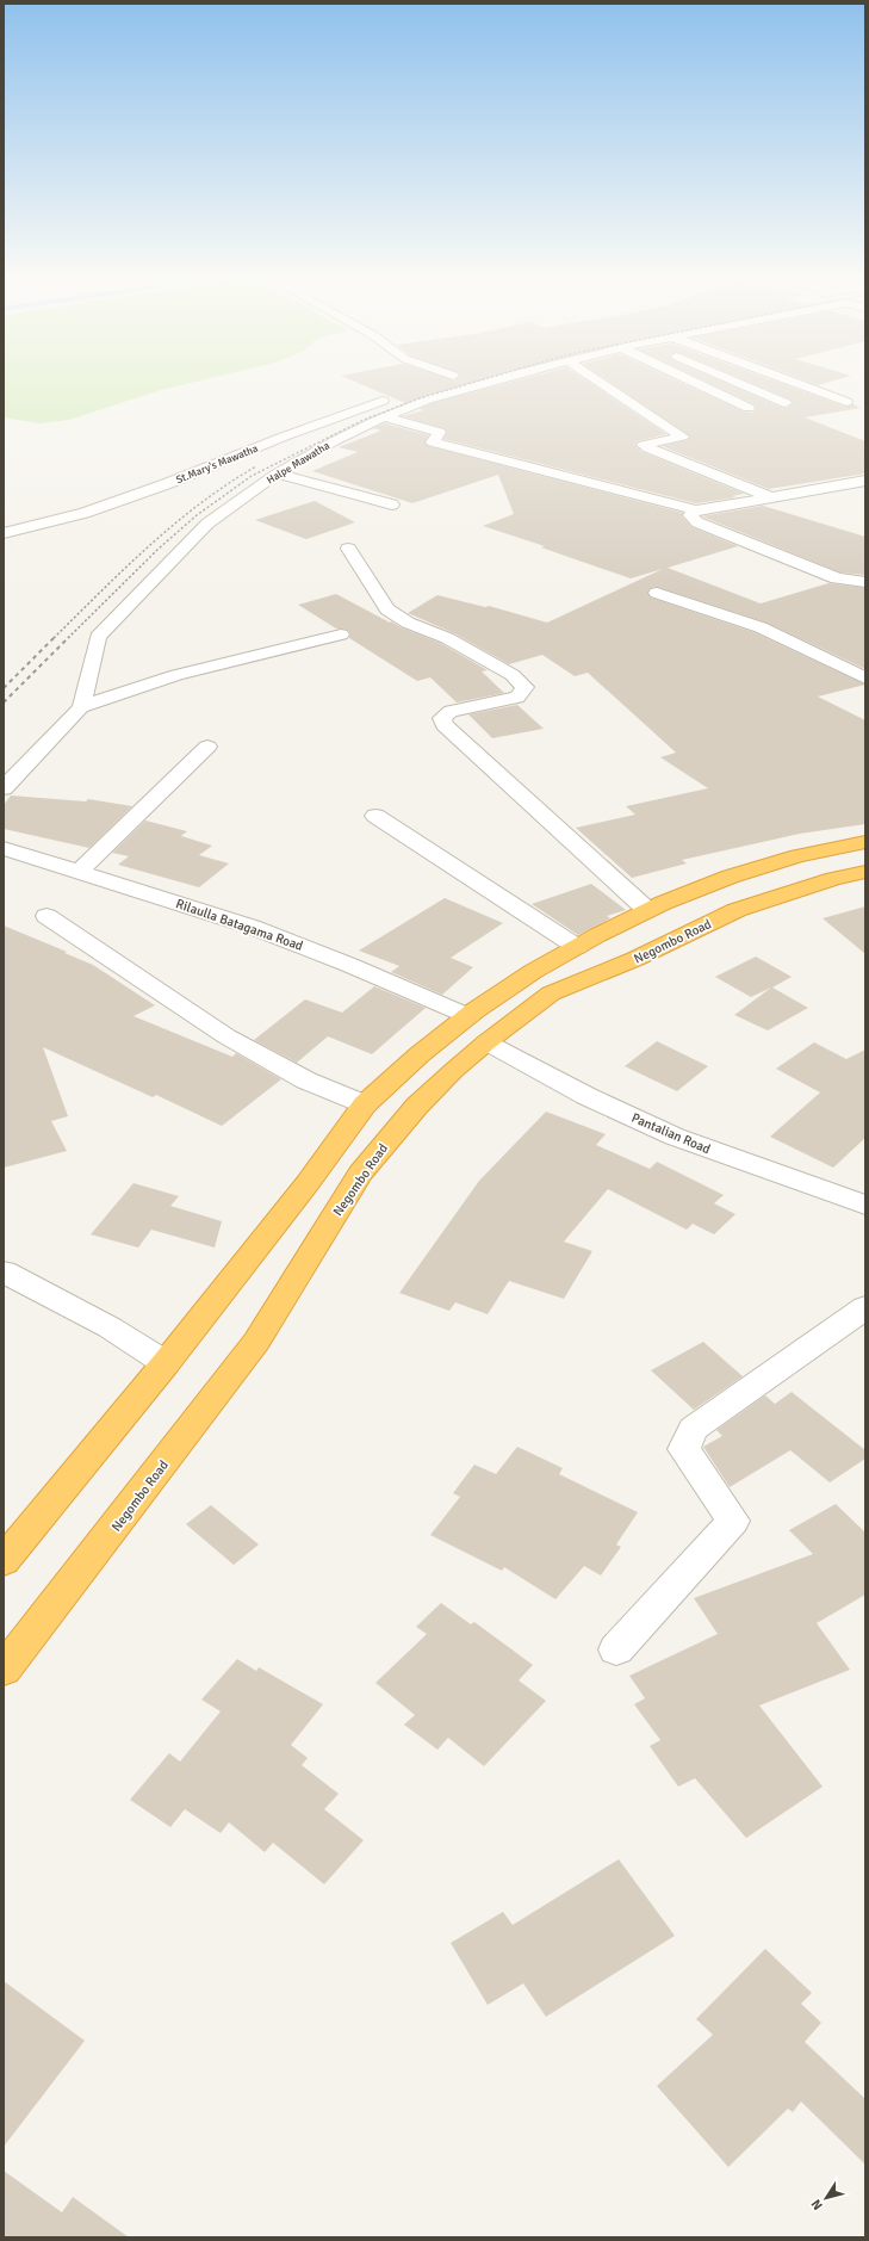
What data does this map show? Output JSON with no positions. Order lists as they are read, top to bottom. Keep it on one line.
{"streets":{"highway":["Negombo Road"],"street":["Halpe Mawatha","St.Mary's Mawatha","Rilaulla Batagama Road","Pantalian Road"]},"crossings":[["Negombo Road","Pantalian Road"]],"north":"bottom left"}
